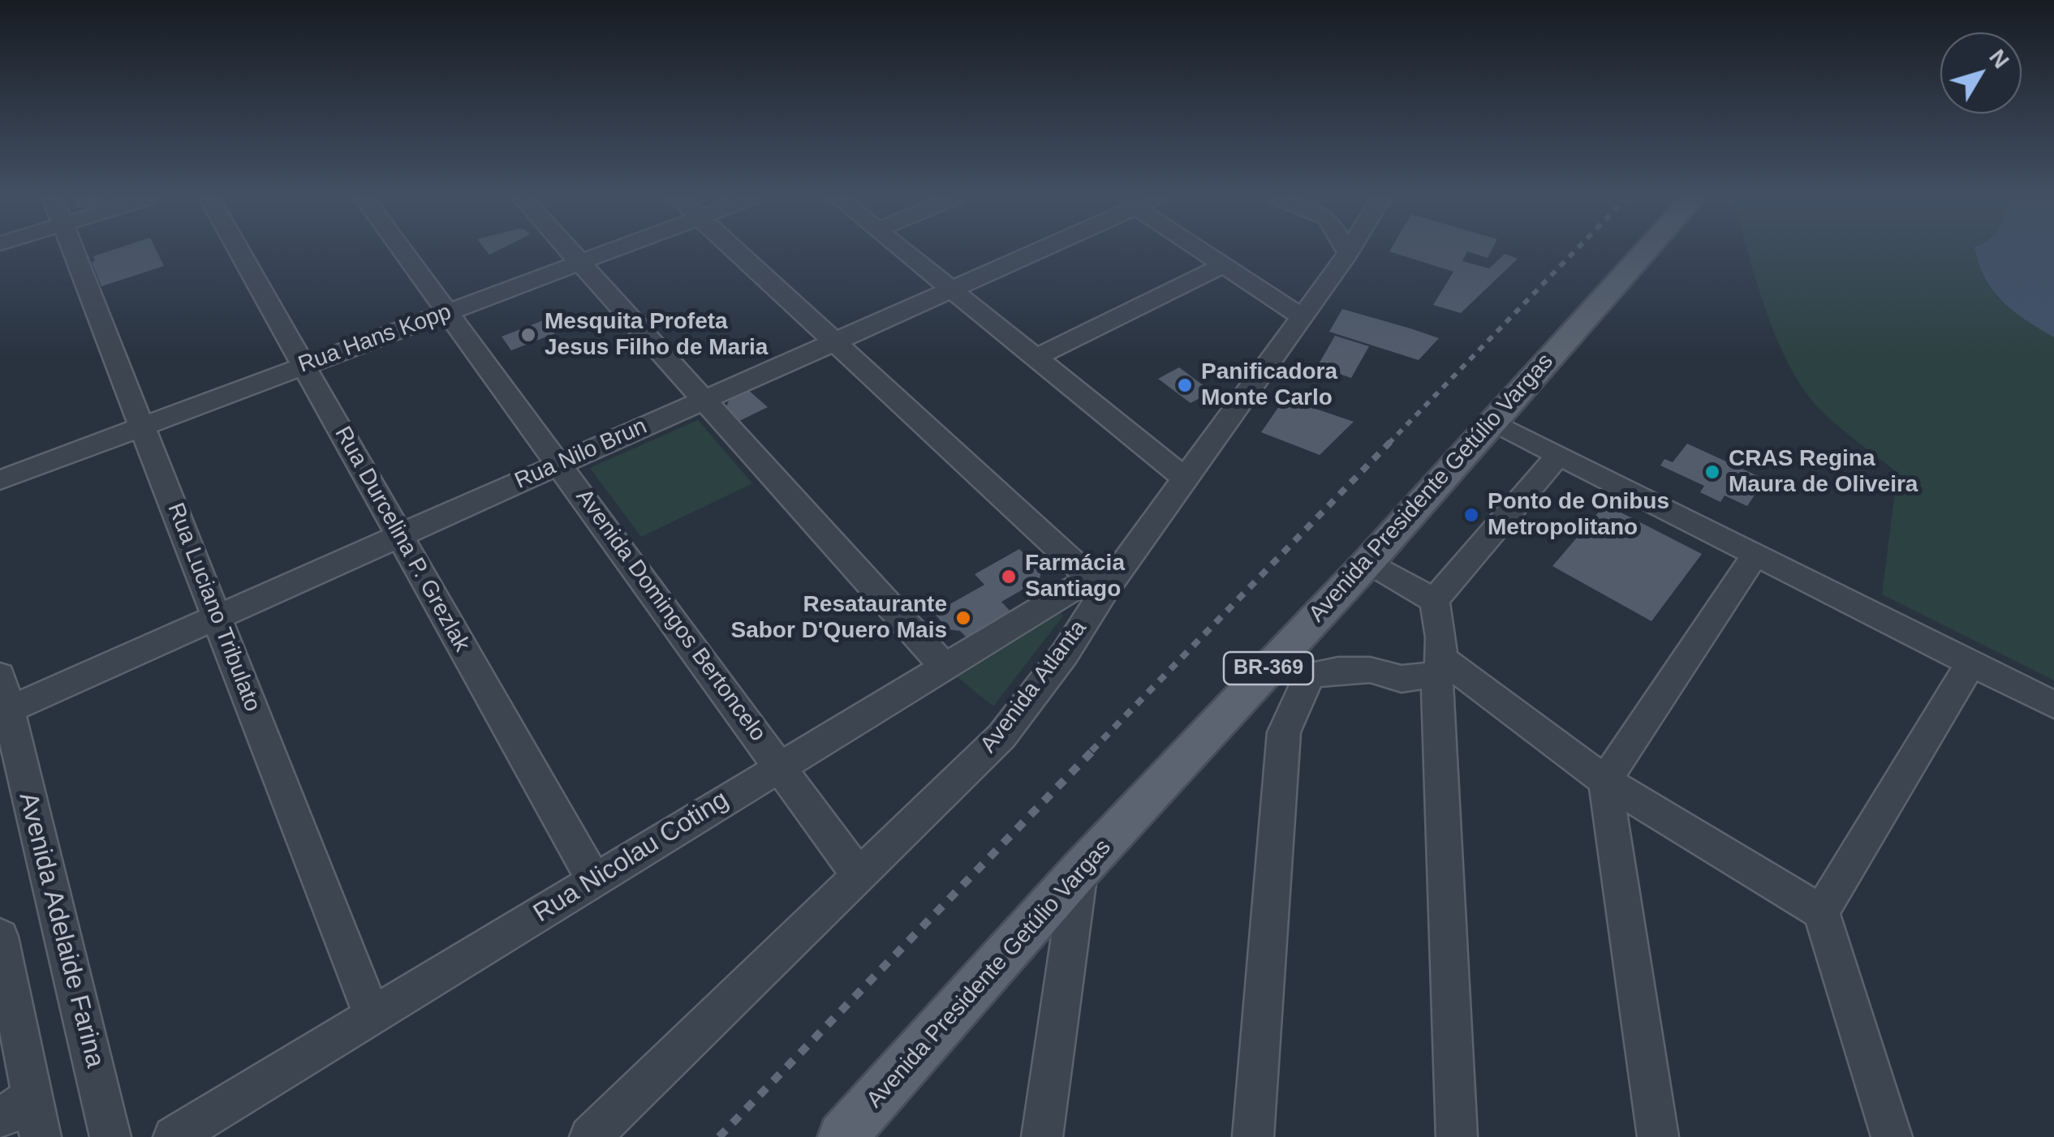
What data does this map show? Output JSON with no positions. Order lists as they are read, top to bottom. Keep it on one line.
{"streets":{"main road":["Avenida Presidente Getúlio Vargas","BR-369"],"street":["Rua Hans Kopp","Rua Nilo Brun","Rua Durcelina P. Grezlak","Rua Luciano Tribulato","Avenida Domingos Bertoncelo","Avenida Atlanta","Rua Nicolau Coting","Avenida Adelaide Farina"]},"crossings":[["Rua Hans Kopp","Rua Durcelina P. Grezlak"],["Rua Hans Kopp","Rua Luciano Tribulato"],["Rua Hans Kopp","Avenida Domingos Bertoncelo"],["Rua Nilo Brun","Rua Durcelina P. Grezlak"],["Rua Nilo Brun","Rua Luciano Tribulato"],["Rua Nilo Brun","Avenida Domingos Bertoncelo"],["Rua Nilo Brun","Avenida Adelaide Farina"],["Rua Durcelina P. Grezlak","Rua Nicolau Coting"],["Rua Luciano Tribulato","Rua Nicolau Coting"],["Avenida Domingos Bertoncelo","Avenida Atlanta"],["Avenida Domingos Bertoncelo","Rua Nicolau Coting"],["Avenida Atlanta","Rua Nicolau Coting"]],"places":["Mesquita Profeta Jesus Filho de Maria","Panificadora Monte Carlo","CRAS Regina Maura de Oliveira","Ponto de Onibus Metropolitano","Farmácia Santiago","Resataurante Sabor D'Quero Mais"],"north":"top right"}
